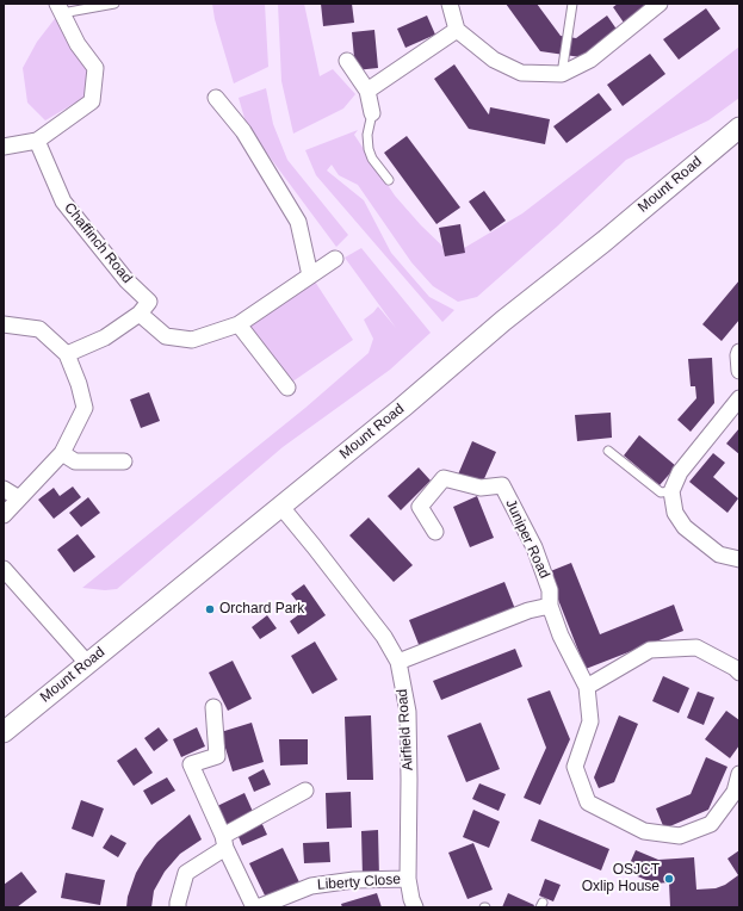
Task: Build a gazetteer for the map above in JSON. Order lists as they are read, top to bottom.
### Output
{
  "streets": {
    "street": [
      "Mount Road",
      "Chaffinch Road",
      "Juniper Road",
      "Airfield Road",
      "Liberty Close"
    ]
  },
  "crossings": [
    ["Mount Road", "Airfield Road"],
    ["Airfield Road", "Liberty Close"]
  ],
  "places": ["Orchard Park", "OSJCT Oxlip House"]
}
